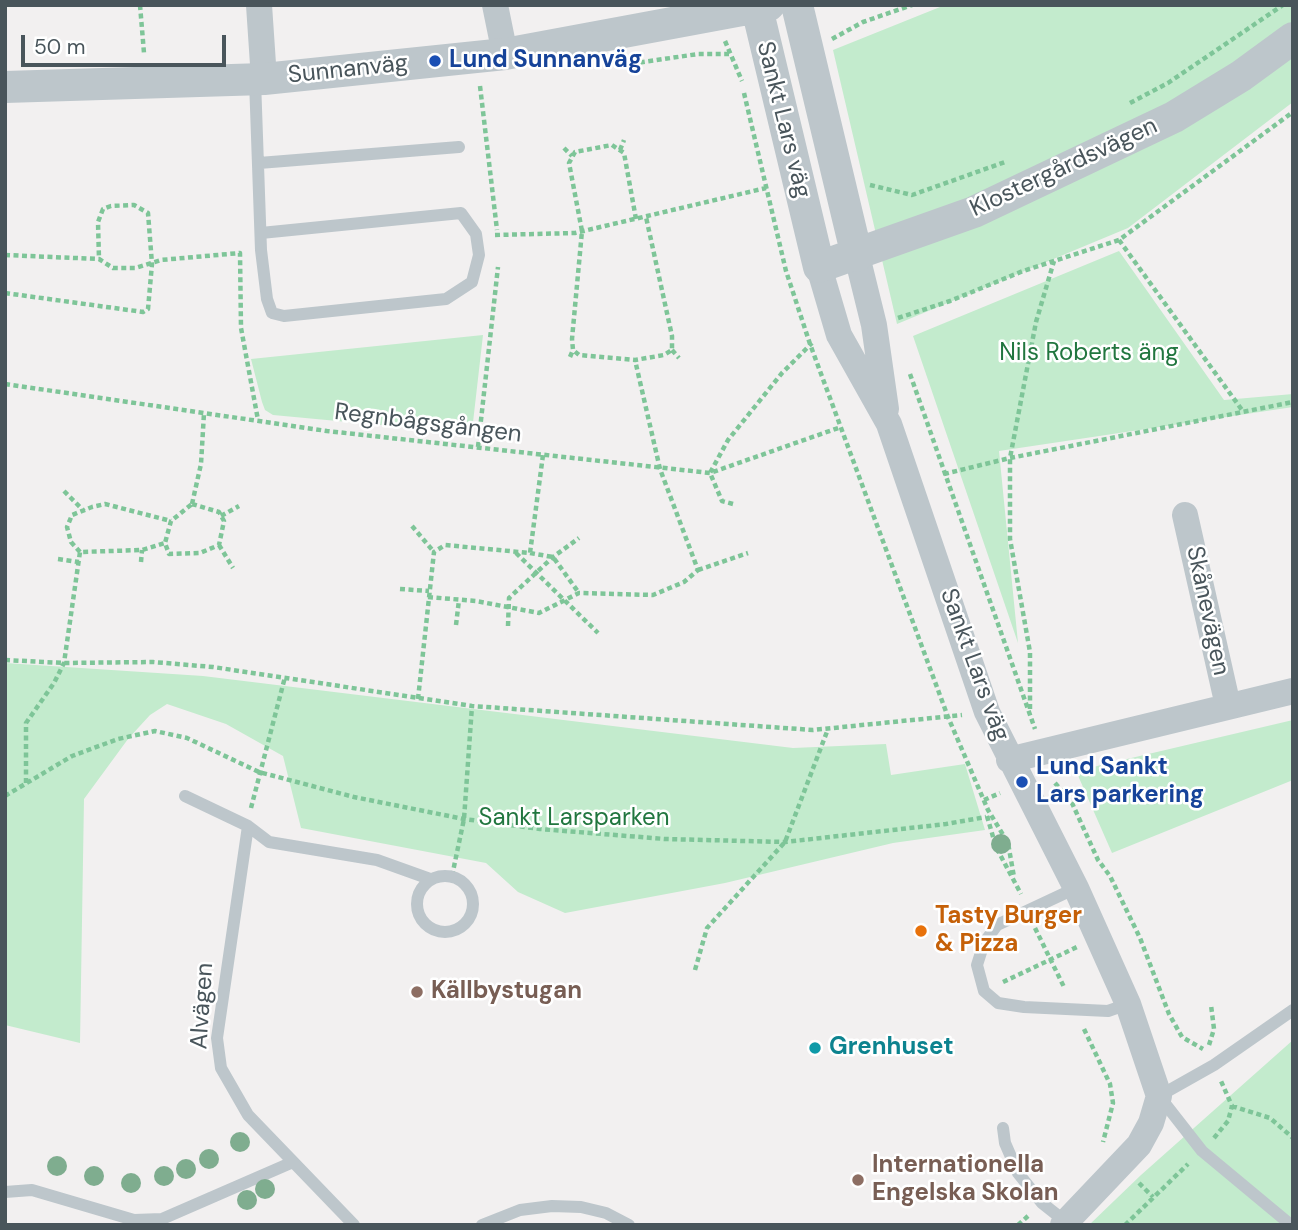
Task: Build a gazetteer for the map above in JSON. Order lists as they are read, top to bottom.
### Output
{
  "streets": {
    "street": [
      "Sunnanväg",
      "Sankt Lars väg",
      "Klostergårdsvägen",
      "Skånevägen"
    ],
    "lane": ["Alvägen"],
    "path": ["Regnbågsgången"]
  },
  "crossings": [
    ["Sunnanväg", "Sankt Lars väg"],
    ["Sankt Lars väg", "Klostergårdsvägen"],
    ["Sankt Lars väg", "Skånevägen"]
  ],
  "parks": ["Nils Roberts äng", "Sankt Larsparken"],
  "places": [
    "Lund Sunnanväg",
    "Lund Sankt Lars parkering",
    "Tasty Burger & Pizza",
    "Källbystugan",
    "Grenhuset",
    "Internationella Engelska Skolan"
  ],
  "scale_bar": "50 m"
}
